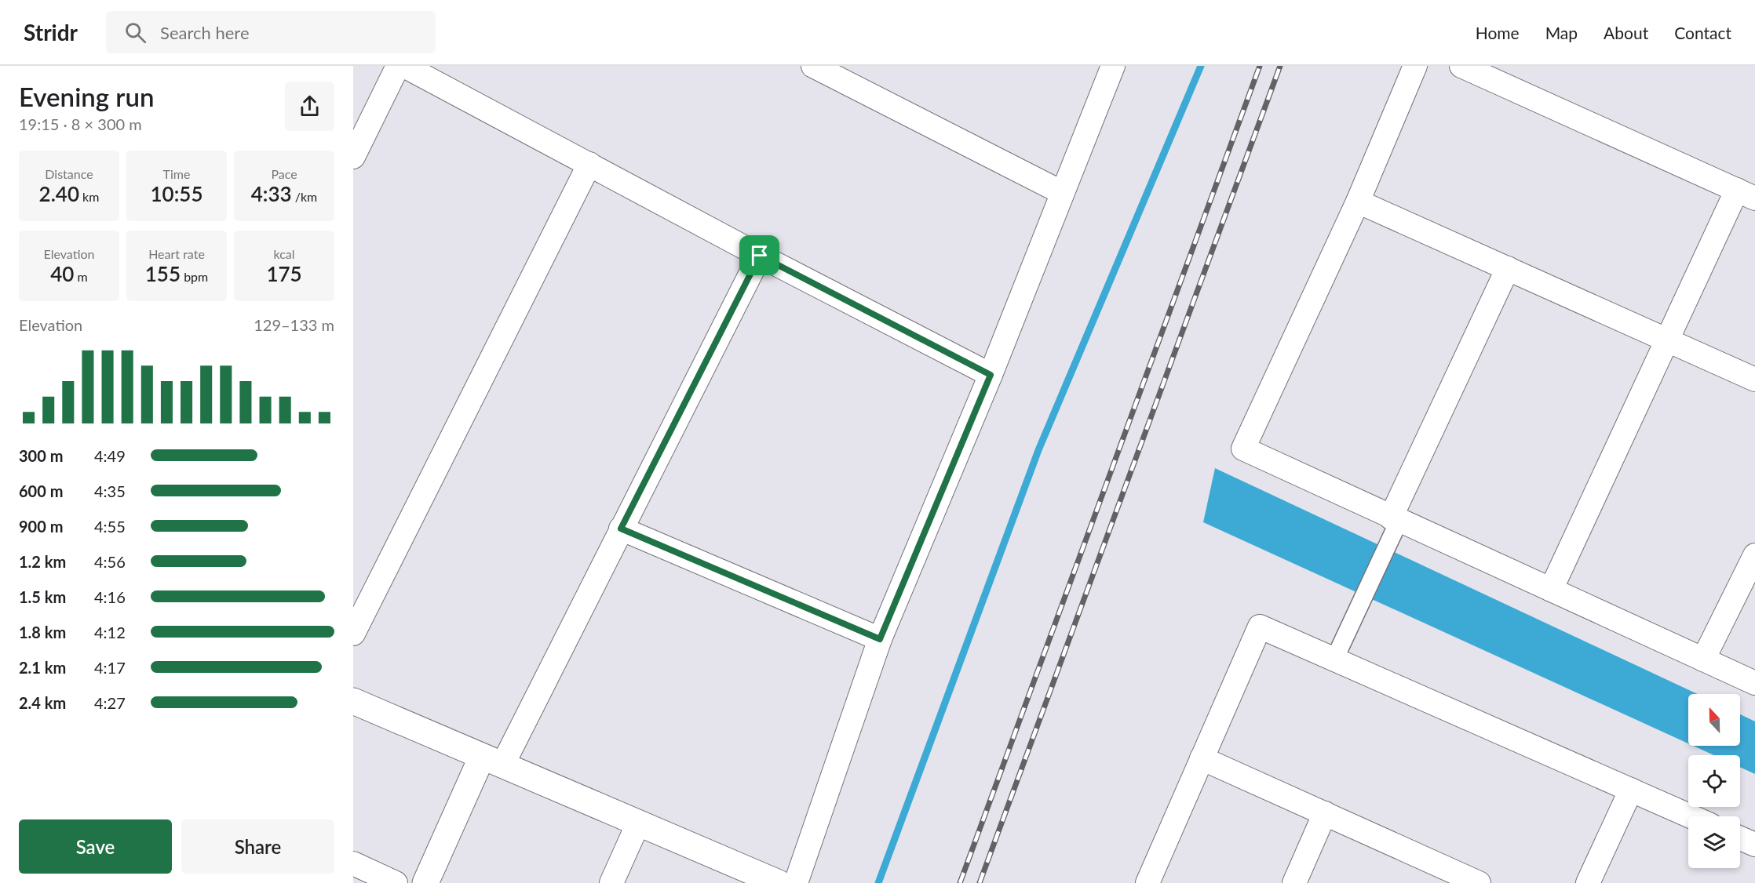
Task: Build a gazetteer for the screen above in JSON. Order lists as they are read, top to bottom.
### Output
{
  "north": "top",
  "page": {
    "header": "Stridr",
    "search": "Search here",
    "nav": [
      "Home",
      "Map",
      "About",
      "Contact"
    ],
    "heading": ["Evening run", "19:15 · 8 × 300 m"],
    "stats": [
      ["Distance", "2.40 km"],
      ["Time", "10:55"],
      ["Pace", "4:33 /km"],
      ["Elevation", "40 m"],
      ["Heart rate", "155 bpm"],
      ["kcal", "175"]
    ],
    "chart": ["Elevation", "129–133 m"],
    "list": [
      {
        "name": "300 m",
        "note": "4:49"
      },
      {
        "name": "600 m",
        "note": "4:35"
      },
      {
        "name": "900 m",
        "note": "4:55"
      },
      {
        "name": "1.2 km",
        "note": "4:56"
      },
      {
        "name": "1.5 km",
        "note": "4:16"
      },
      {
        "name": "1.8 km",
        "note": "4:12"
      },
      {
        "name": "2.1 km",
        "note": "4:17"
      },
      {
        "name": "2.4 km",
        "note": "4:27"
      }
    ],
    "buttons": ["Save", "Share"]
  }
}
